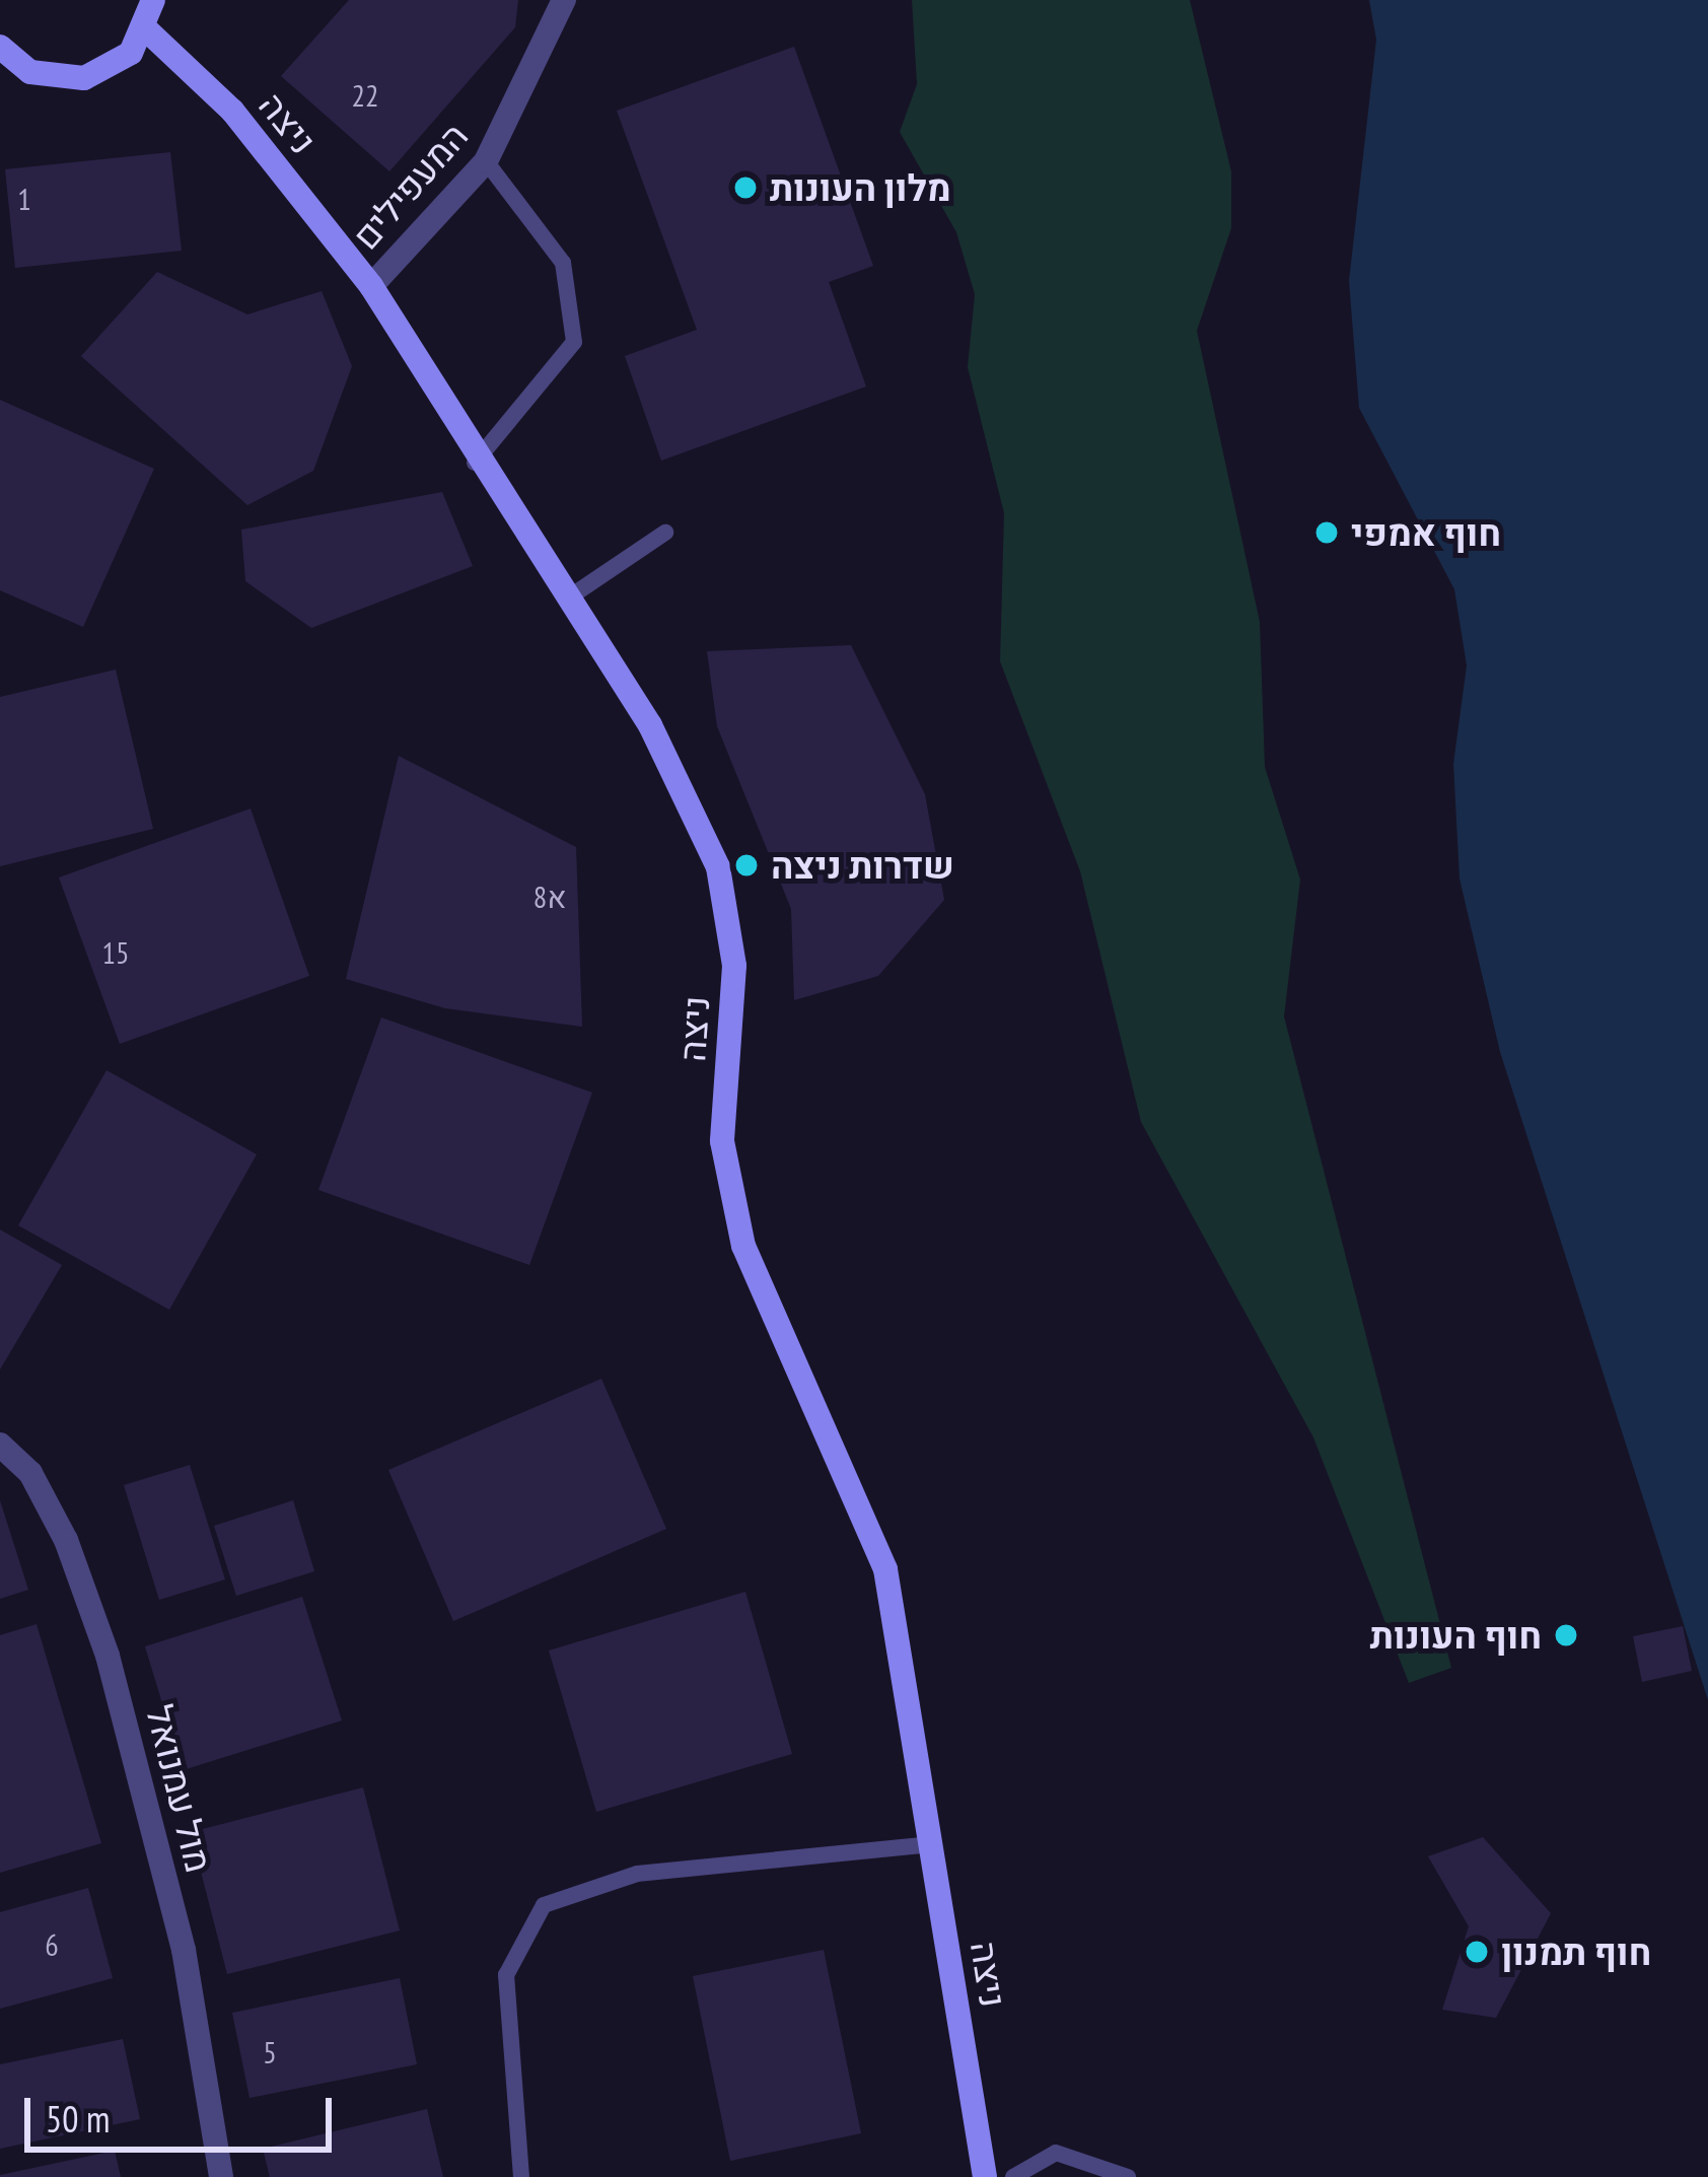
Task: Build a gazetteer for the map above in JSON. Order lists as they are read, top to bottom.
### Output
{
  "streets": {
    "street": ["ניצה", "המעפילים", "מול עמנואל"]
  },
  "crossings": [
    ["ניצה", "המעפילים"]
  ],
  "places": [
    "מלון העונות",
    "חוף אמפי",
    "שדרות ניצה",
    "חוף העונות",
    "חוף תמנון"
  ],
  "house_numbers": [
    "22",
    "1",
    "8א",
    "15",
    "6",
    "5"
  ],
  "scale_bar": "50 m"
}
